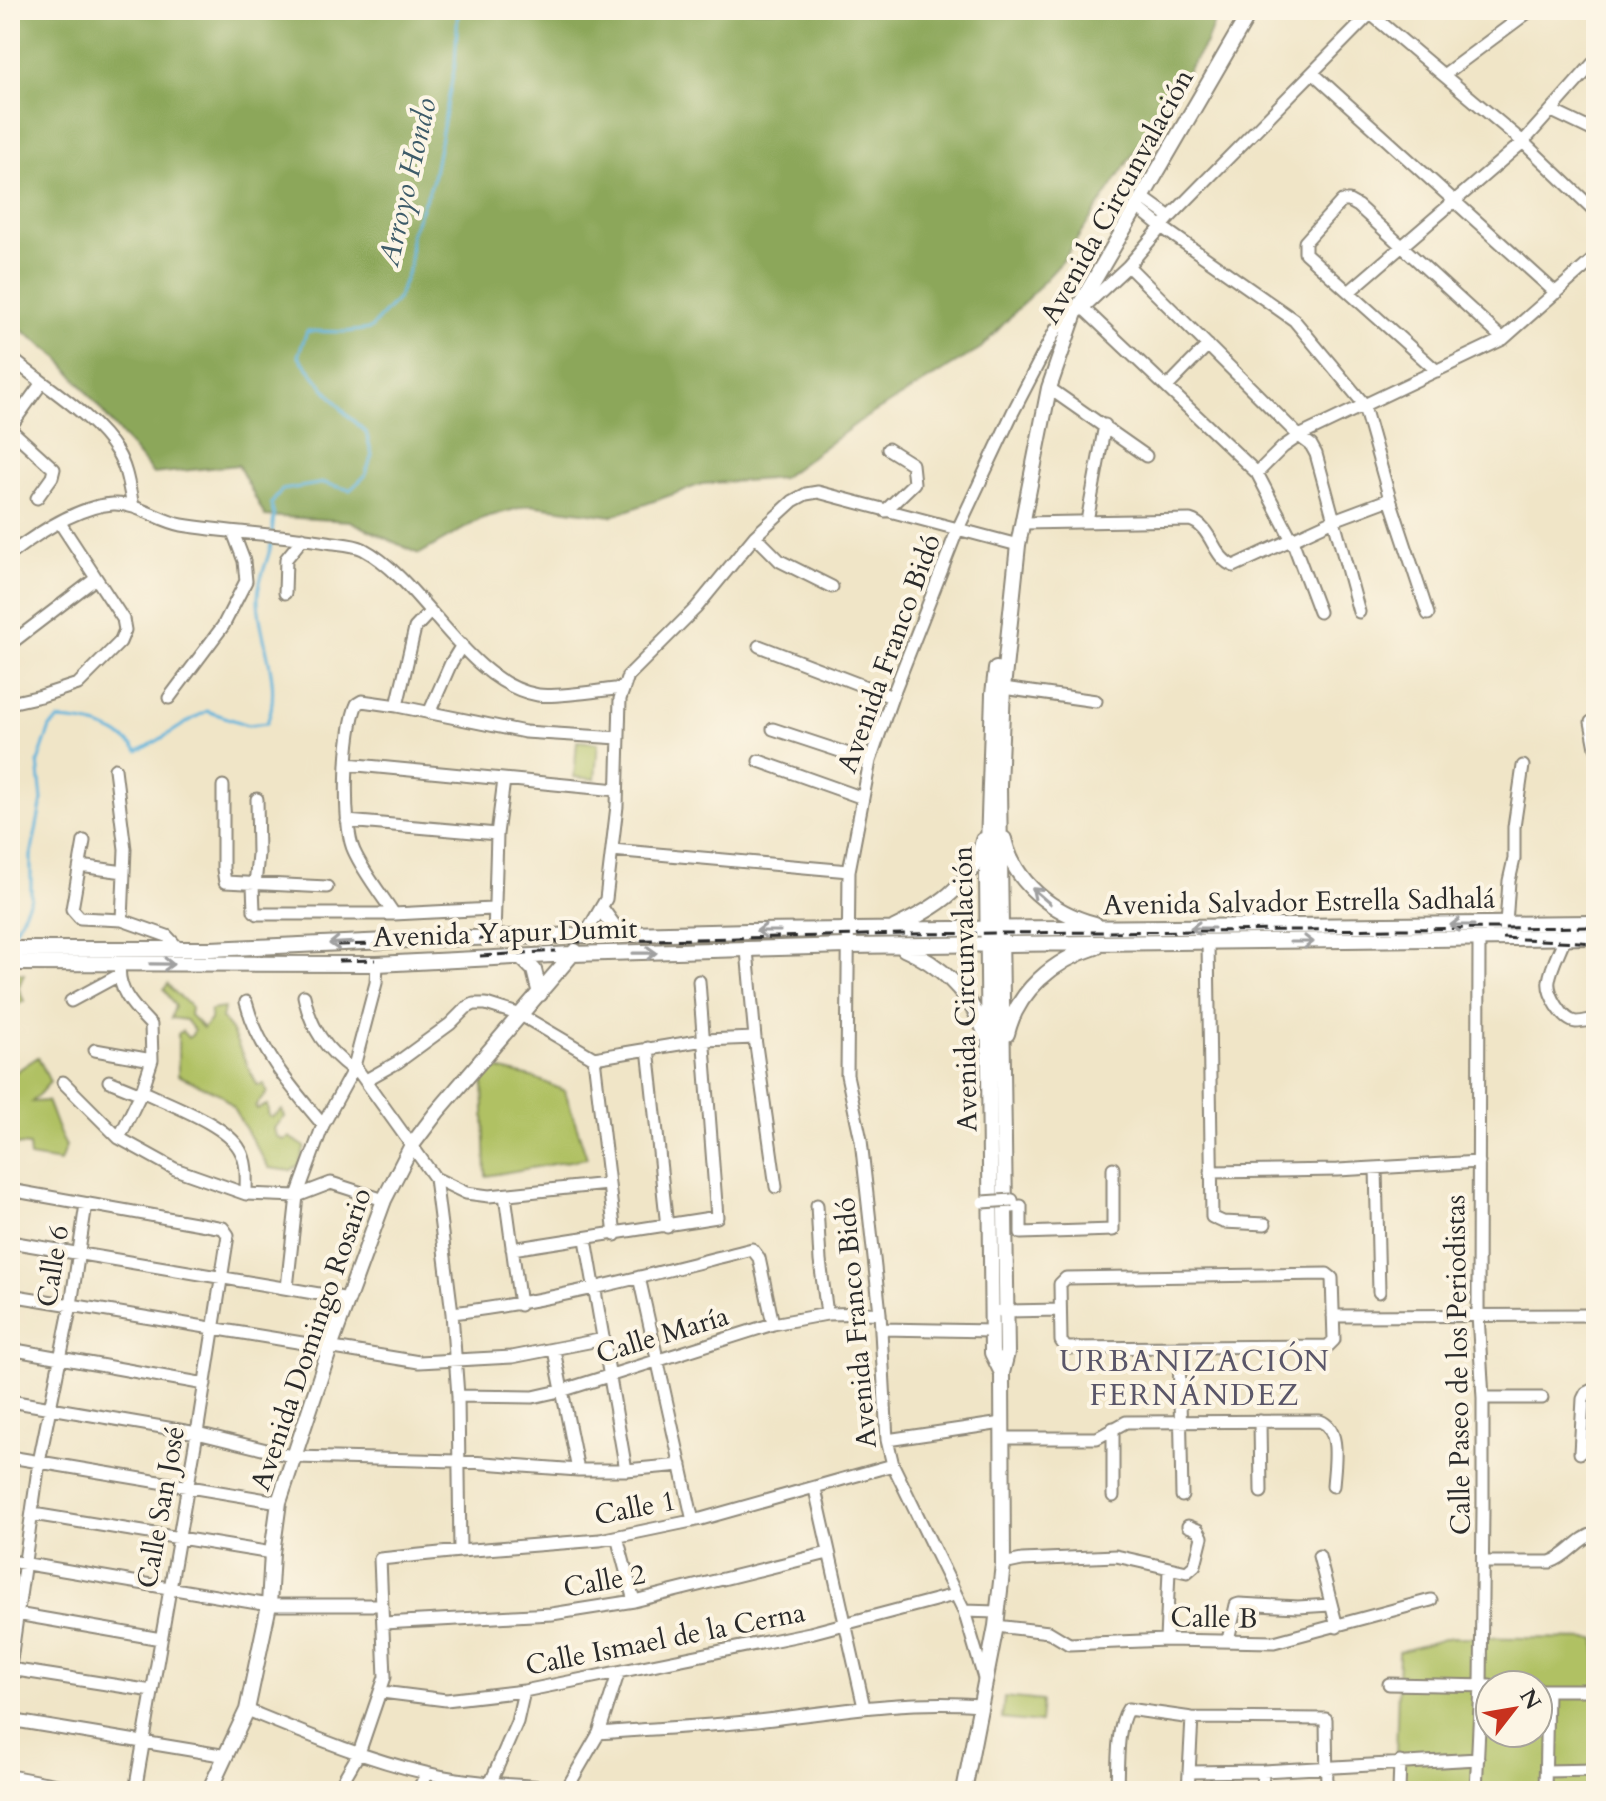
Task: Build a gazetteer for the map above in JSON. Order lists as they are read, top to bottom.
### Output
{
  "streets": {
    "main road": [
      "Avenida Circunvalación",
      "Avenida Salvador Estrella Sadhalá",
      "Avenida Yapur Dumit",
      "Avenida Domingo Rosario"
    ],
    "street": [
      "Avenida Franco Bidó",
      "Calle 6",
      "Calle María",
      "Calle Paseo de los Periodistas",
      "Calle San José",
      "Calle 1",
      "Calle 2",
      "Calle B",
      "Calle Ismael de la Cerna"
    ]
  },
  "crossings": [
    ["Avenida Circunvalación", "Avenida Franco Bidó"],
    ["Avenida Circunvalación", "Avenida Salvador Estrella Sadhalá"],
    ["Avenida Circunvalación", "Avenida Yapur Dumit"],
    ["Avenida Circunvalación", "Calle B"],
    ["Avenida Franco Bidó", "Avenida Yapur Dumit"],
    ["Avenida Franco Bidó", "Calle María"],
    ["Avenida Franco Bidó", "Calle 1"],
    ["Avenida Franco Bidó", "Calle B"],
    ["Avenida Franco Bidó", "Calle Ismael de la Cerna"],
    ["Avenida Salvador Estrella Sadhalá", "Avenida Yapur Dumit"],
    ["Avenida Salvador Estrella Sadhalá", "Calle Paseo de los Periodistas"],
    ["Avenida Yapur Dumit", "Avenida Domingo Rosario"],
    ["Calle 6", "Calle San José"]
  ],
  "districts": ["URBANIZACIÓN FERNÁNDEZ"],
  "water": ["Arroyo Hondo"],
  "north": "top right"
}
